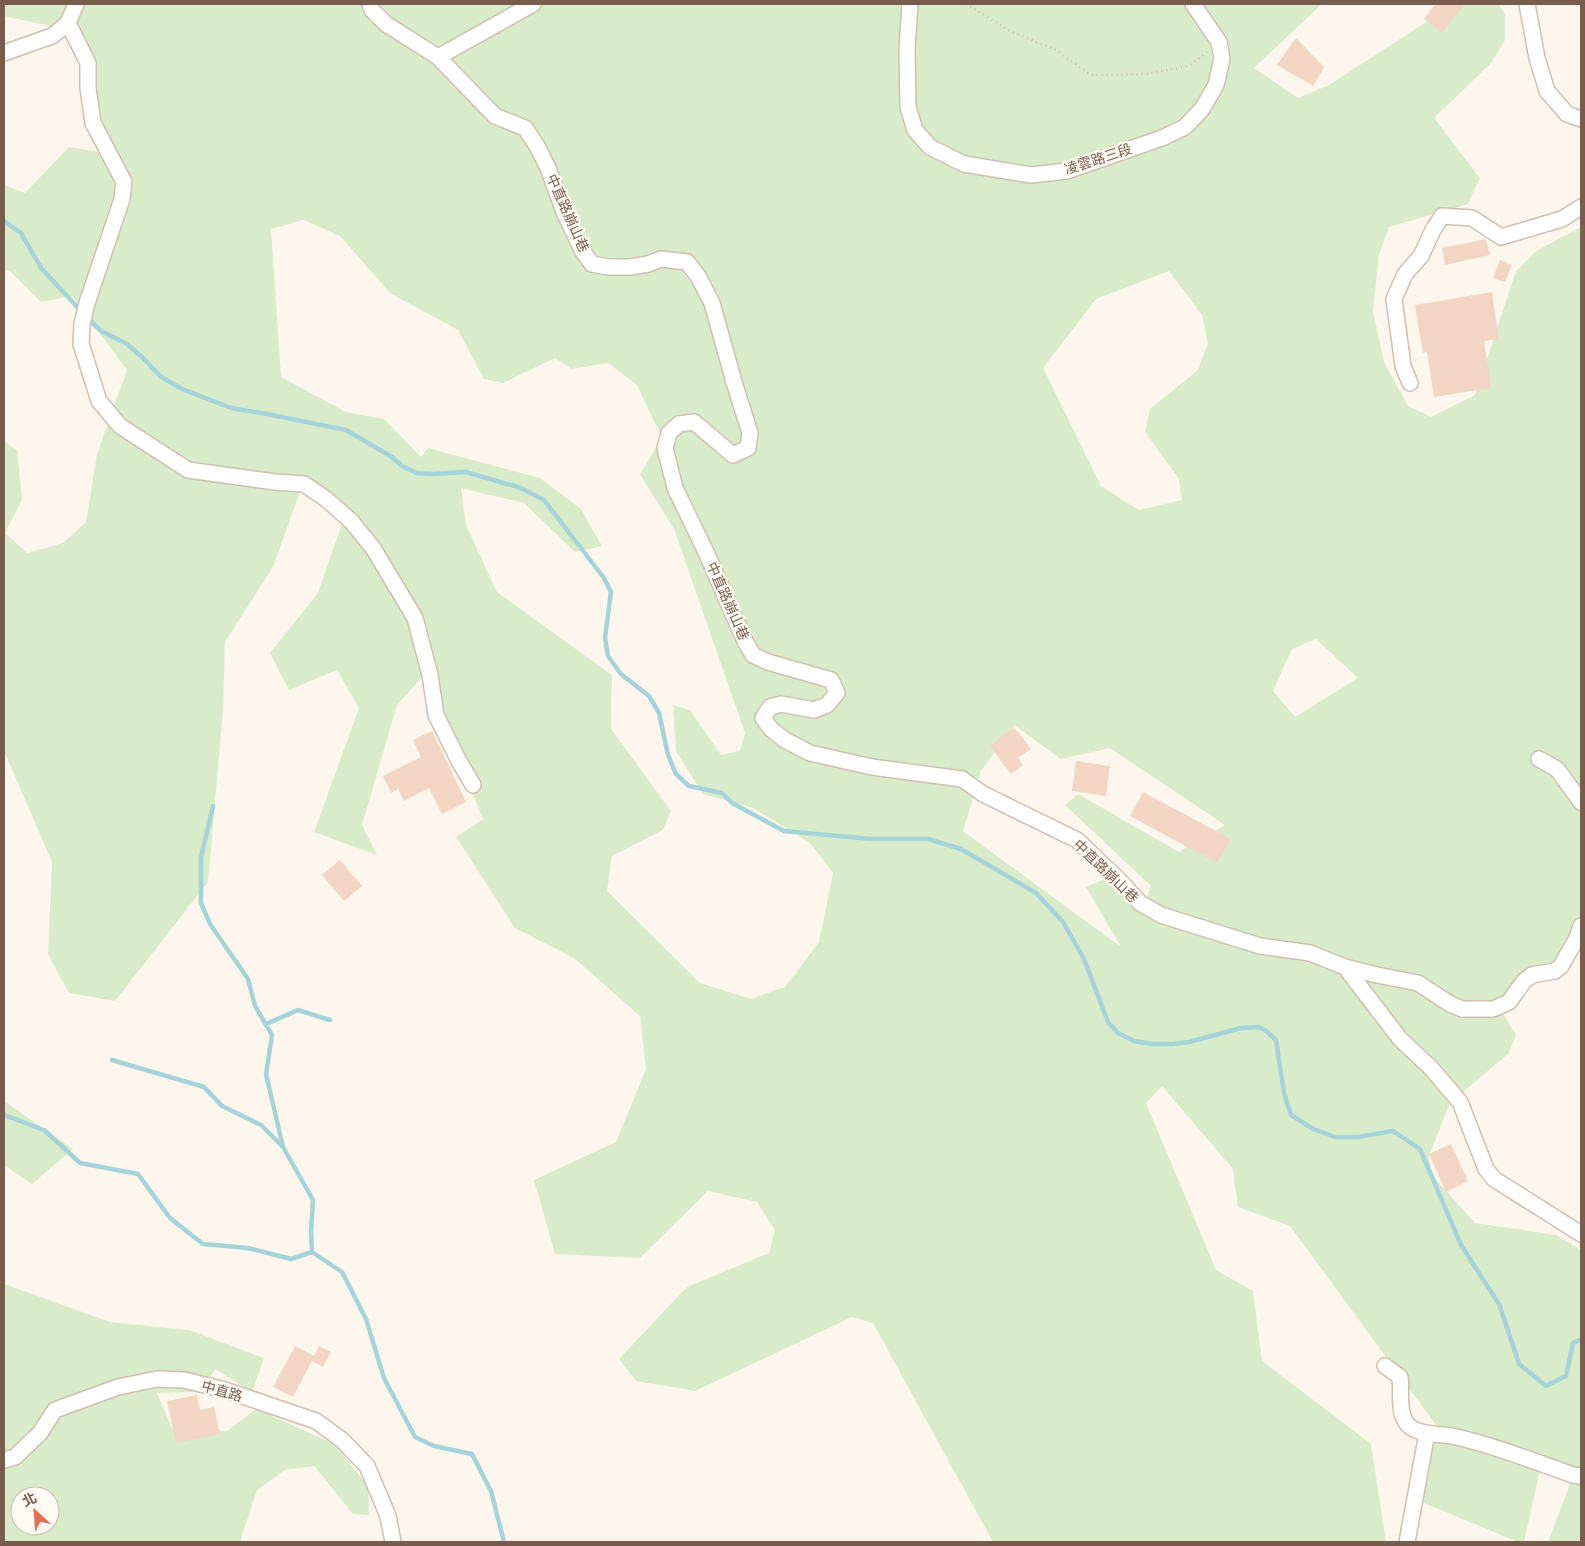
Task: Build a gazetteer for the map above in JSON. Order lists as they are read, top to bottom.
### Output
{
  "streets": {
    "street": ["凌雲路三段", "中直路崩山巷", "中直路"]
  },
  "north": "top left"
}
